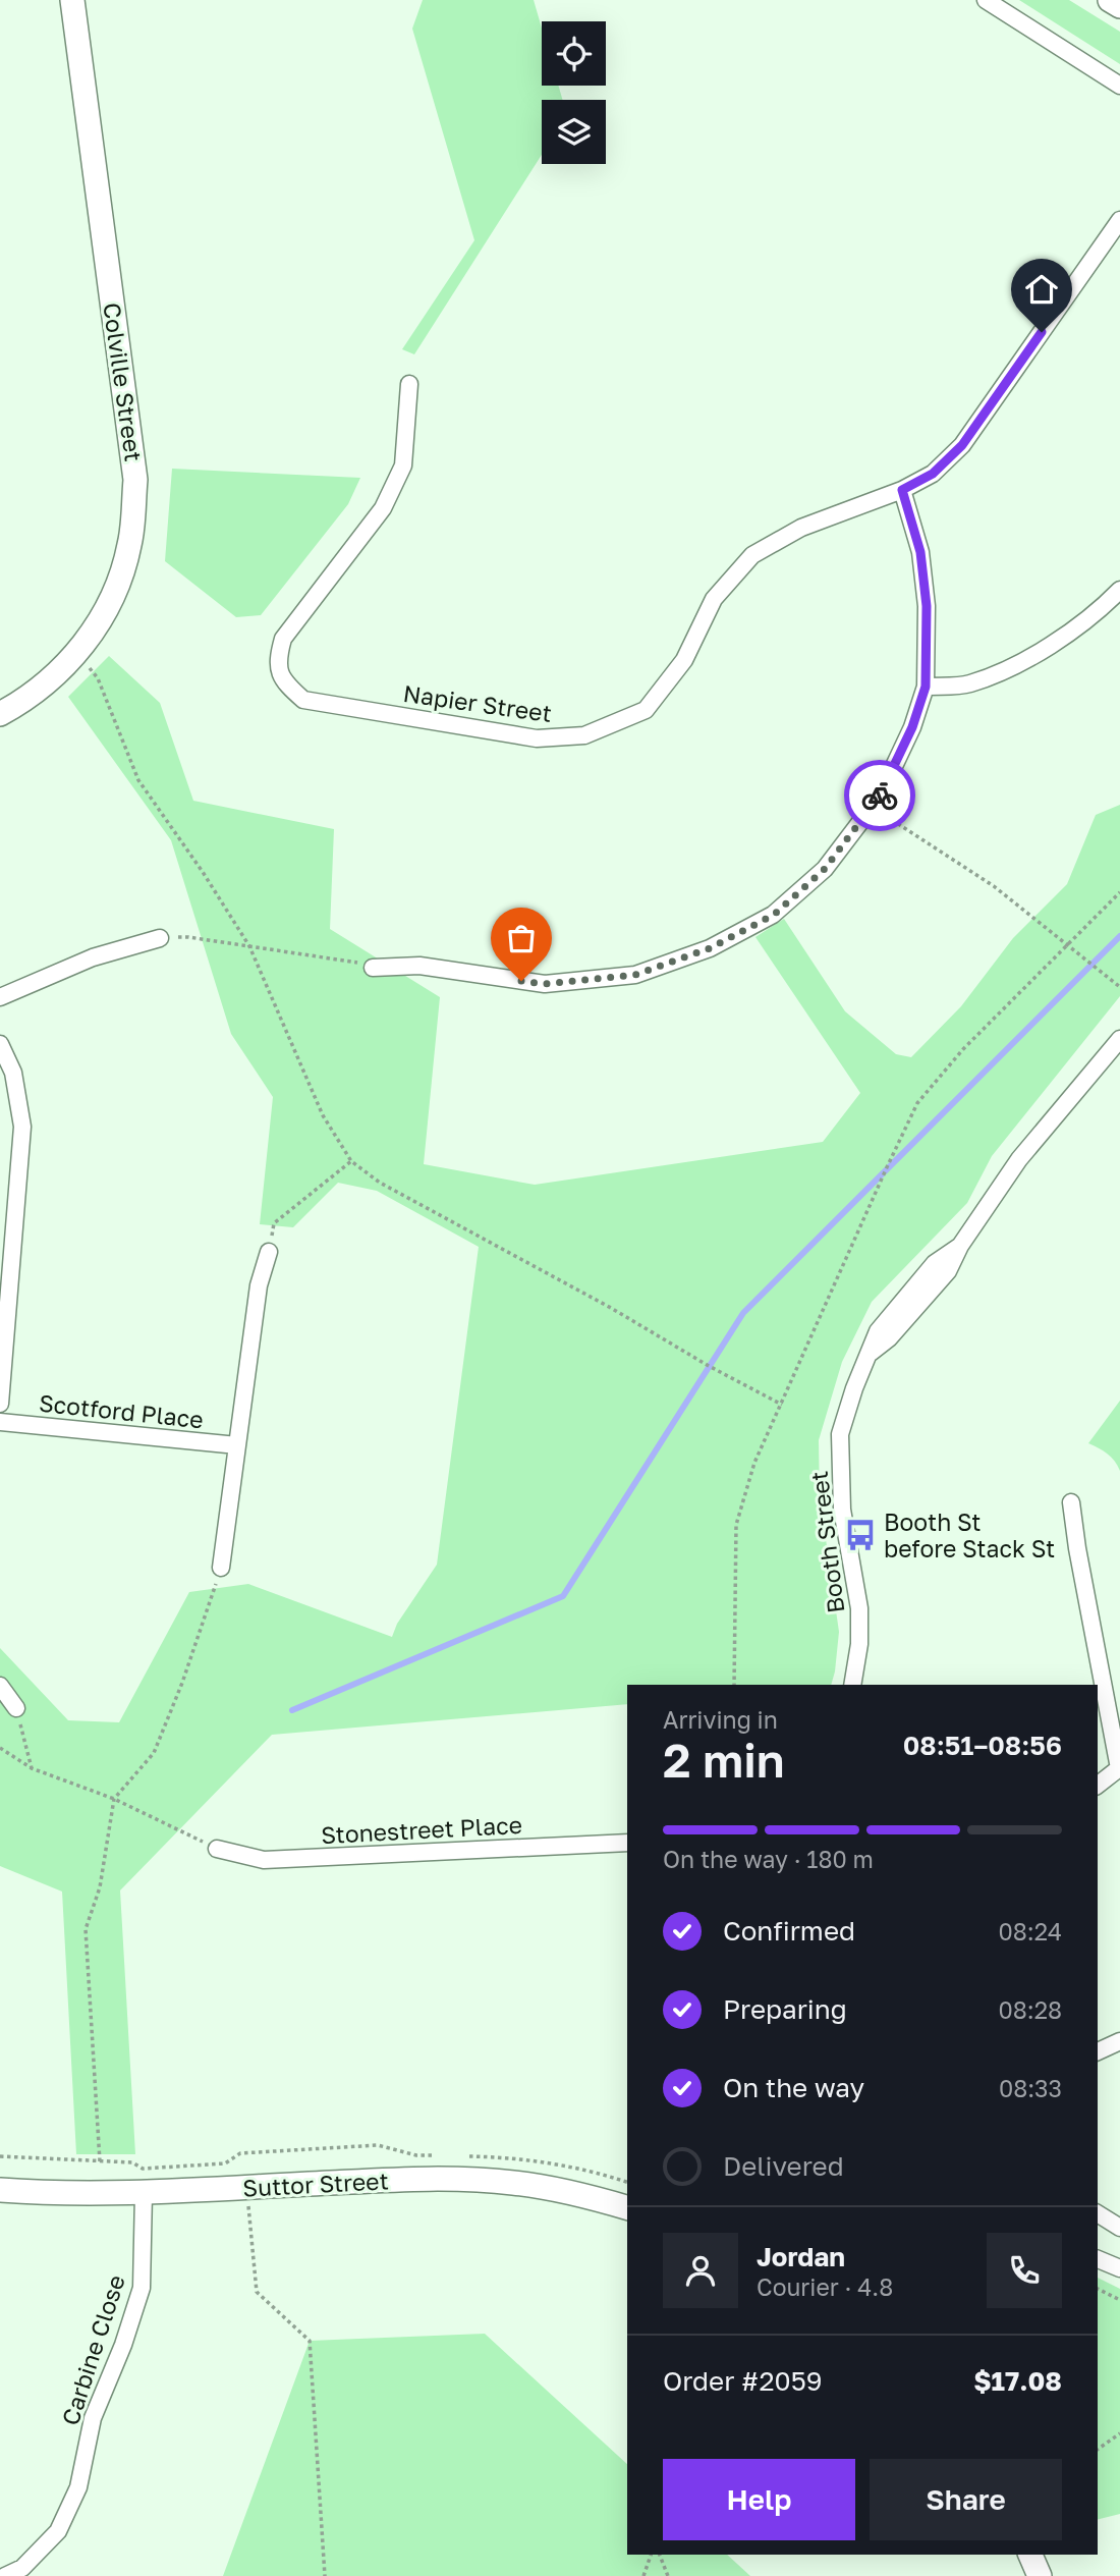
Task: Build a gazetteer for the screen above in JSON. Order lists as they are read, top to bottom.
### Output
{
  "streets": {
    "street": [
      "Colville Street",
      "Napier Street",
      "Scotford Place",
      "Booth Street",
      "Stonestreet Place",
      "Suttor Street",
      "Carbine Close"
    ]
  },
  "crossings": [
    ["Suttor Street", "Carbine Close"]
  ],
  "places": {
    "bus stop": ["Booth St before Stack St"]
  },
  "page": {
    "heading": ["2 min", "Arriving in", "08:51–08:56"],
    "panel": [
      "Jordan",
      "Courier · 4.8",
      "Order #2059",
      "$17.08"
    ],
    "bar": "On the way · 180 m",
    "list": [
      ["Confirmed", "08:24"],
      ["Preparing", "08:28"],
      ["On the way", "08:33"],
      "Delivered"
    ],
    "buttons": ["Help", "Share"]
  }
}
